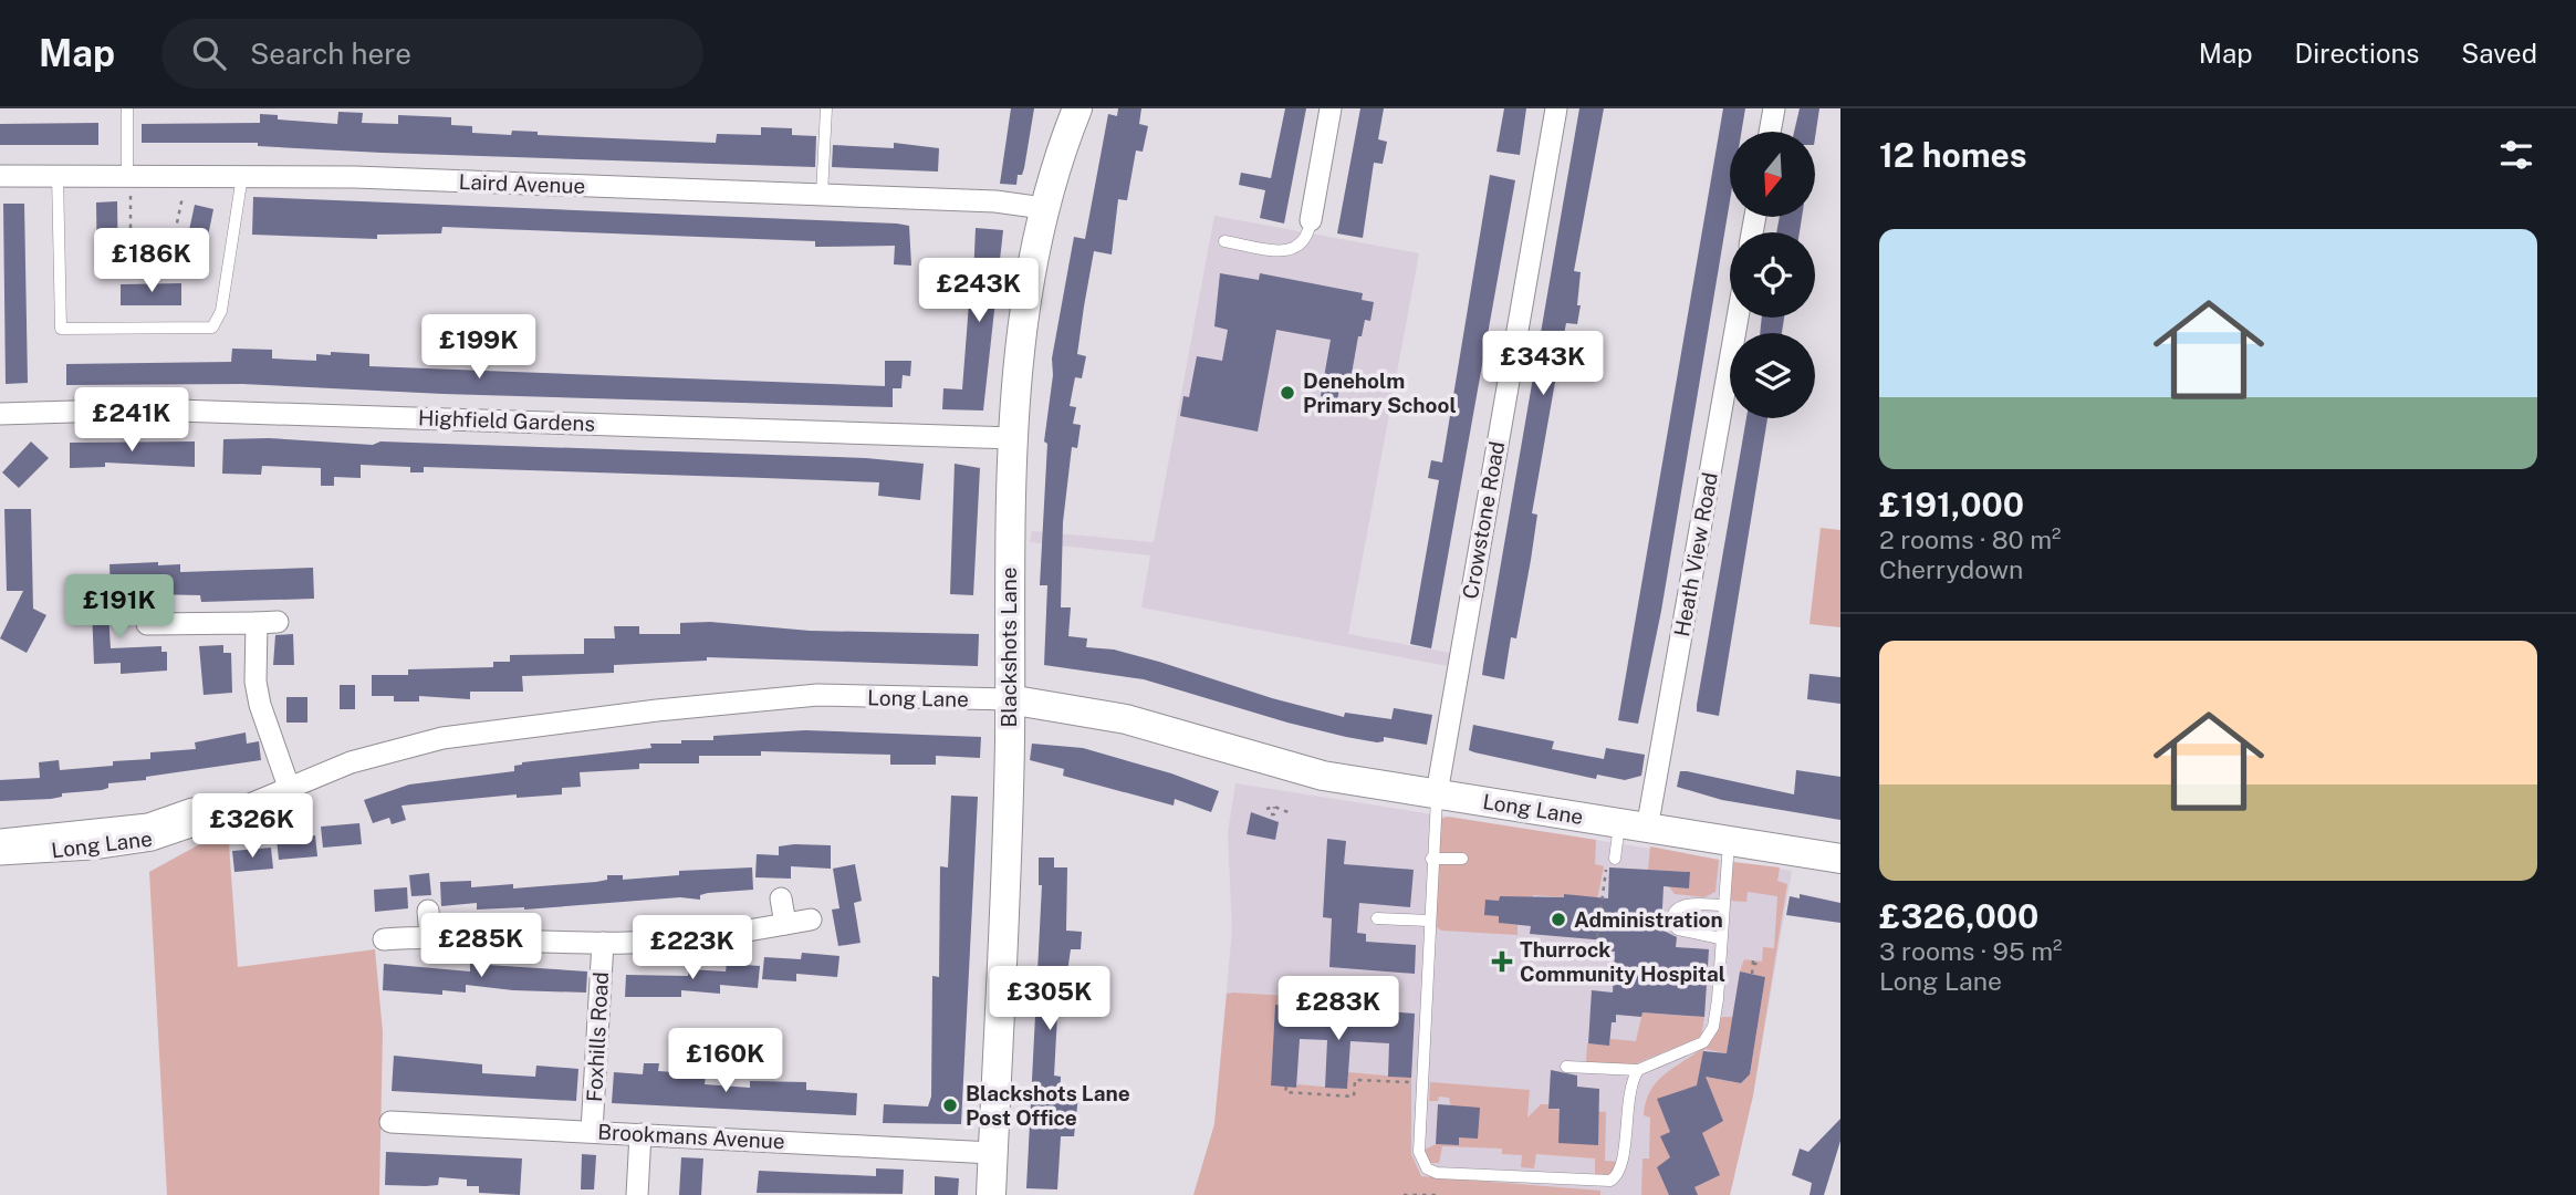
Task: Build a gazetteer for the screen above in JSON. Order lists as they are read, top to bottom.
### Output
{
  "streets": {
    "street": [
      "Laird Avenue",
      "Highfield Gardens",
      "Crowstone Road",
      "Heath View Road",
      "Blackshots Lane",
      "Long Lane",
      "Foxhills Road",
      "Brookmans Avenue"
    ]
  },
  "crossings": [
    ["Laird Avenue", "Blackshots Lane"],
    ["Highfield Gardens", "Blackshots Lane"],
    ["Crowstone Road", "Long Lane"],
    ["Heath View Road", "Long Lane"],
    ["Blackshots Lane", "Long Lane"],
    ["Blackshots Lane", "Brookmans Avenue"],
    ["Foxhills Road", "Brookmans Avenue"]
  ],
  "places": {
    "other": ["Deneholm Primary School", "Administration", "Blackshots Lane Post Office"],
    "health": ["Thurrock Community Hospital"]
  },
  "north": "bottom",
  "page": {
    "header": "Map",
    "search": "Search here",
    "nav": ["Map", "Directions", "Saved"],
    "heading": "12 homes",
    "list": [
      {
        "name": "£191,000",
        "note": "2 rooms · 80 m² · Cherrydown"
      },
      {
        "name": "£326,000",
        "note": "3 rooms · 95 m² · Long Lane"
      }
    ],
    "price": [
      "£186K",
      "£243K",
      "£199K",
      "£343K",
      "£241K",
      "£191K",
      "£326K",
      "£285K",
      "£223K",
      "£305K",
      "£283K",
      "£160K"
    ]
  }
}
